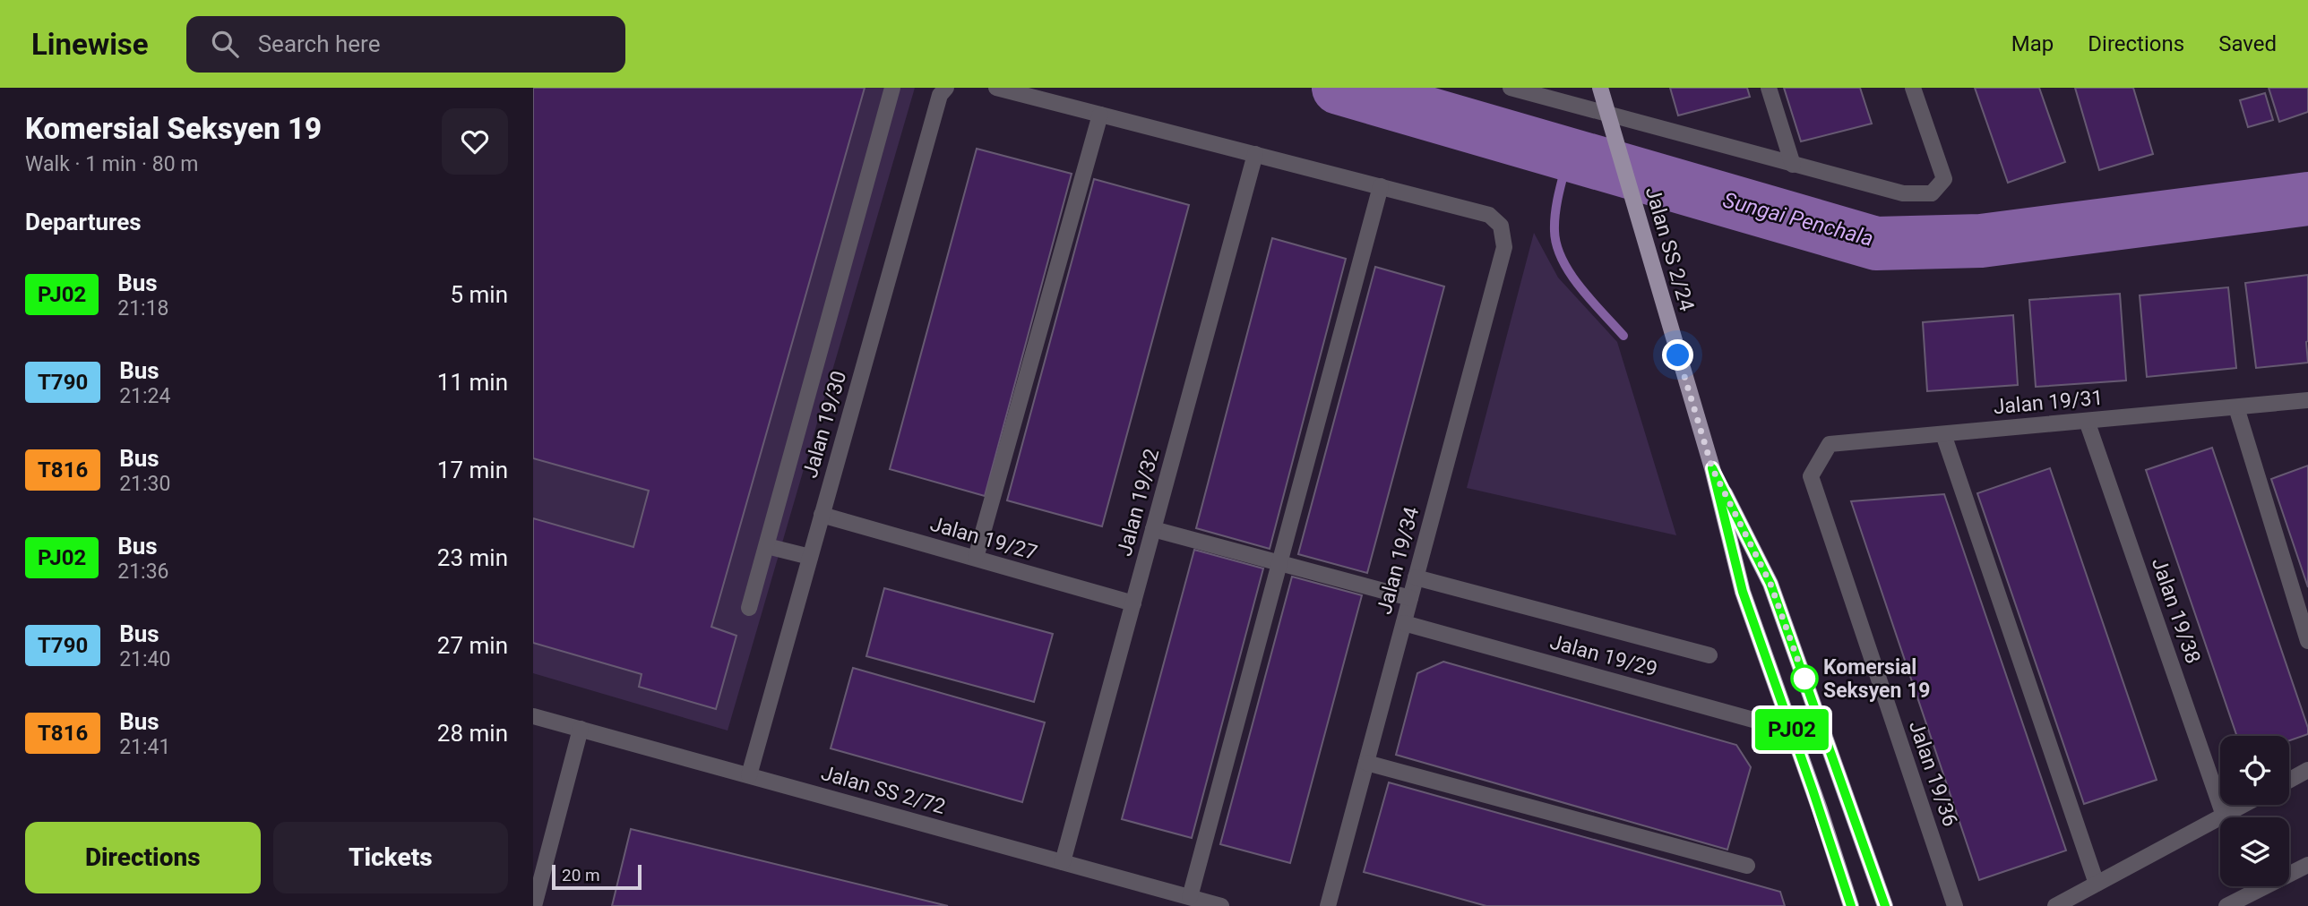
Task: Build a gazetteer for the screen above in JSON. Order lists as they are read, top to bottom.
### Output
{
  "streets": {
    "main road": ["Jalan SS 2/24"],
    "street": [
      "Jalan 19/31",
      "Jalan 19/30",
      "Jalan 19/32",
      "Jalan 19/27",
      "Jalan 19/34",
      "Jalan 19/38",
      "Jalan 19/29",
      "Jalan 19/36",
      "Jalan SS 2/72"
    ]
  },
  "crossings": [
    ["Jalan SS 2/24", "Jalan 19/29"],
    ["Jalan 19/31", "Jalan 19/38"],
    ["Jalan 19/31", "Jalan 19/36"],
    ["Jalan 19/30", "Jalan 19/27"],
    ["Jalan 19/30", "Jalan SS 2/72"],
    ["Jalan 19/32", "Jalan 19/27"],
    ["Jalan 19/32", "Jalan SS 2/72"],
    ["Jalan 19/34", "Jalan 19/29"]
  ],
  "water": ["Sungai Penchala"],
  "places": ["Komersial Seksyen 19"],
  "lines": ["bus line PJ02"],
  "scale_bar": "20 m",
  "page": {
    "header": "Linewise",
    "search": "Search here",
    "nav": ["Map", "Directions", "Saved"],
    "heading": [
      ["Komersial Seksyen 19", "Walk · 1 min · 80 m"],
      "Departures"
    ],
    "on_map": "PJ02",
    "list": [
      {
        "mark": "PJ02",
        "name": "Bus",
        "note": "21:18",
        "value": "5 min"
      },
      {
        "mark": "T790",
        "name": "Bus",
        "note": "21:24",
        "value": "11 min"
      },
      {
        "mark": "T816",
        "name": "Bus",
        "note": "21:30",
        "value": "17 min"
      },
      {
        "mark": "PJ02",
        "name": "Bus",
        "note": "21:36",
        "value": "23 min"
      },
      {
        "mark": "T790",
        "name": "Bus",
        "note": "21:40",
        "value": "27 min"
      },
      {
        "mark": "T816",
        "name": "Bus",
        "note": "21:41",
        "value": "28 min"
      }
    ],
    "buttons": ["Directions", "Tickets"],
    "scale": "20 m"
  }
}
